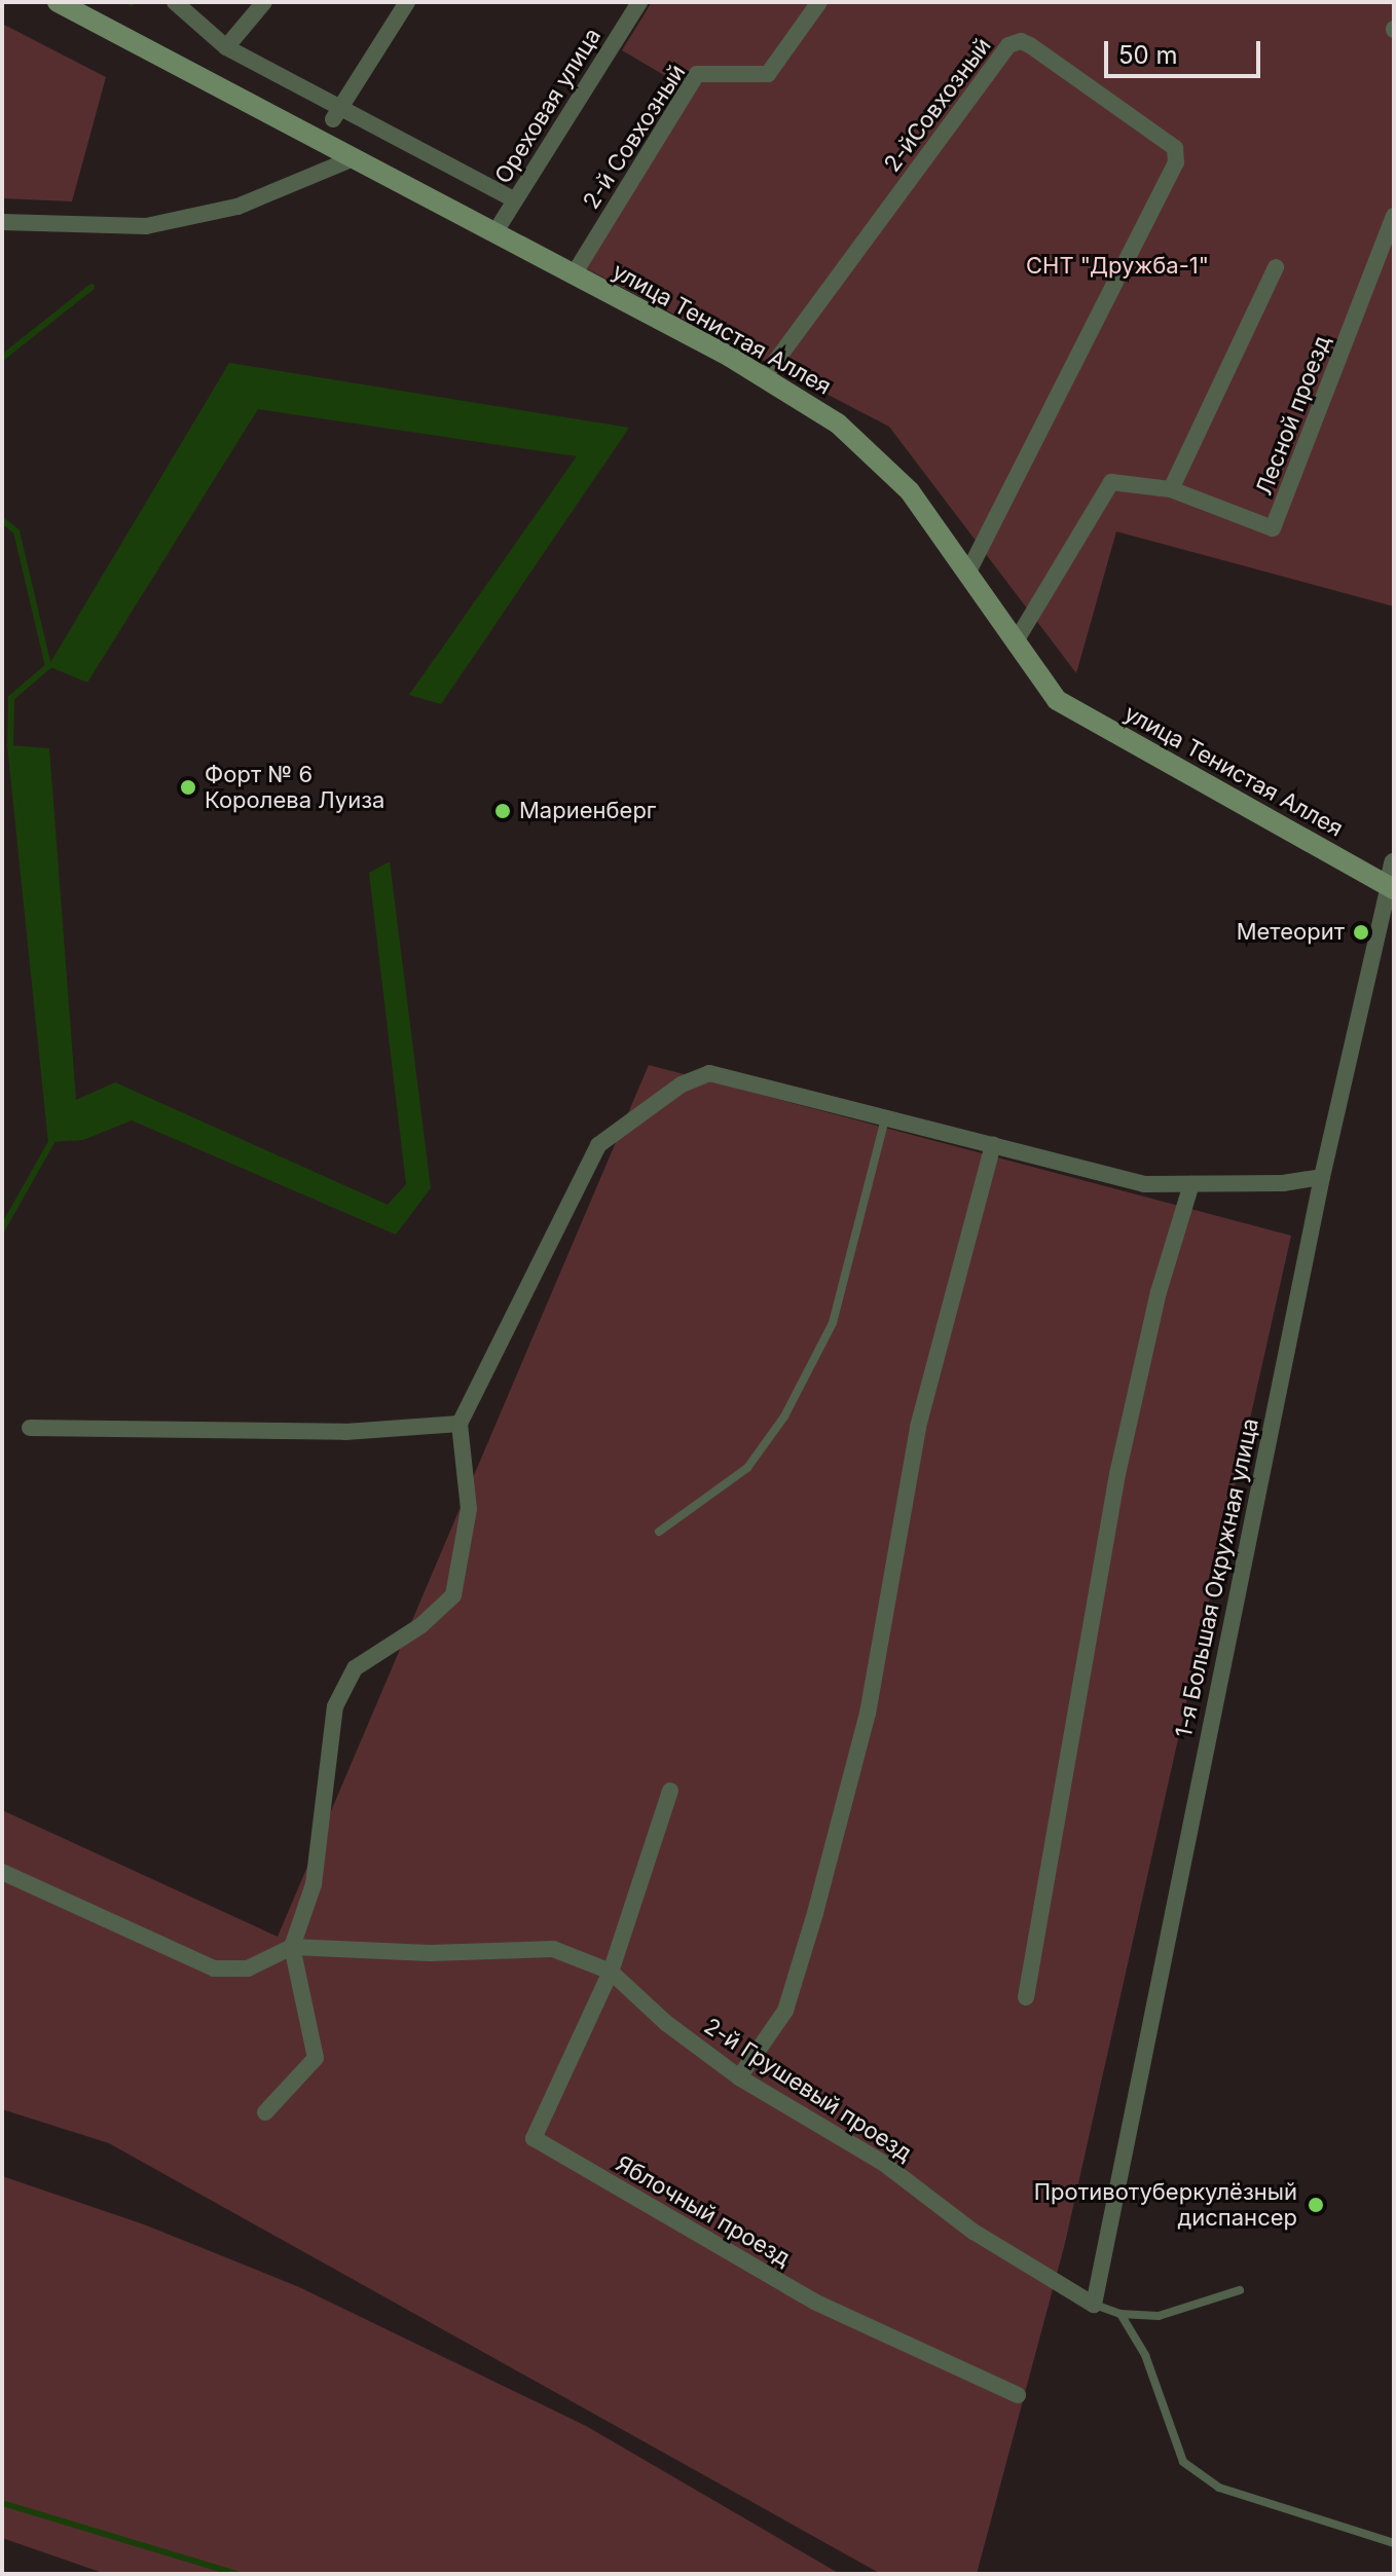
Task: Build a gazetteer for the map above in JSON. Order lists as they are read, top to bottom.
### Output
{
  "streets": {
    "main road": ["улица Тенистая Аллея"],
    "street": [
      "2-йСовхозный",
      "Ореховая улица",
      "2-й Совхозный",
      "Лесной проезд",
      "1-я Большая Окружная улица",
      "2-й Грушевый проезд",
      "Яблочный проезд"
    ]
  },
  "crossings": [
    ["2-йСовхозный", "улица Тенистая Аллея"],
    ["Ореховая улица", "улица Тенистая Аллея"],
    ["2-й Совхозный", "улица Тенистая Аллея"],
    ["улица Тенистая Аллея", "Лесной проезд"],
    ["улица Тенистая Аллея", "1-я Большая Окружная улица"],
    ["1-я Большая Окружная улица", "2-й Грушевый проезд"],
    ["2-й Грушевый проезд", "Яблочный проезд"]
  ],
  "parks": ["СНТ \"Дружба-1\""],
  "places": [
    "Форт № 6 Королева Луиза",
    "Мариенберг",
    "Метеорит",
    "Противотуберкулёзный диспансер"
  ],
  "scale_bar": "50 m"
}
